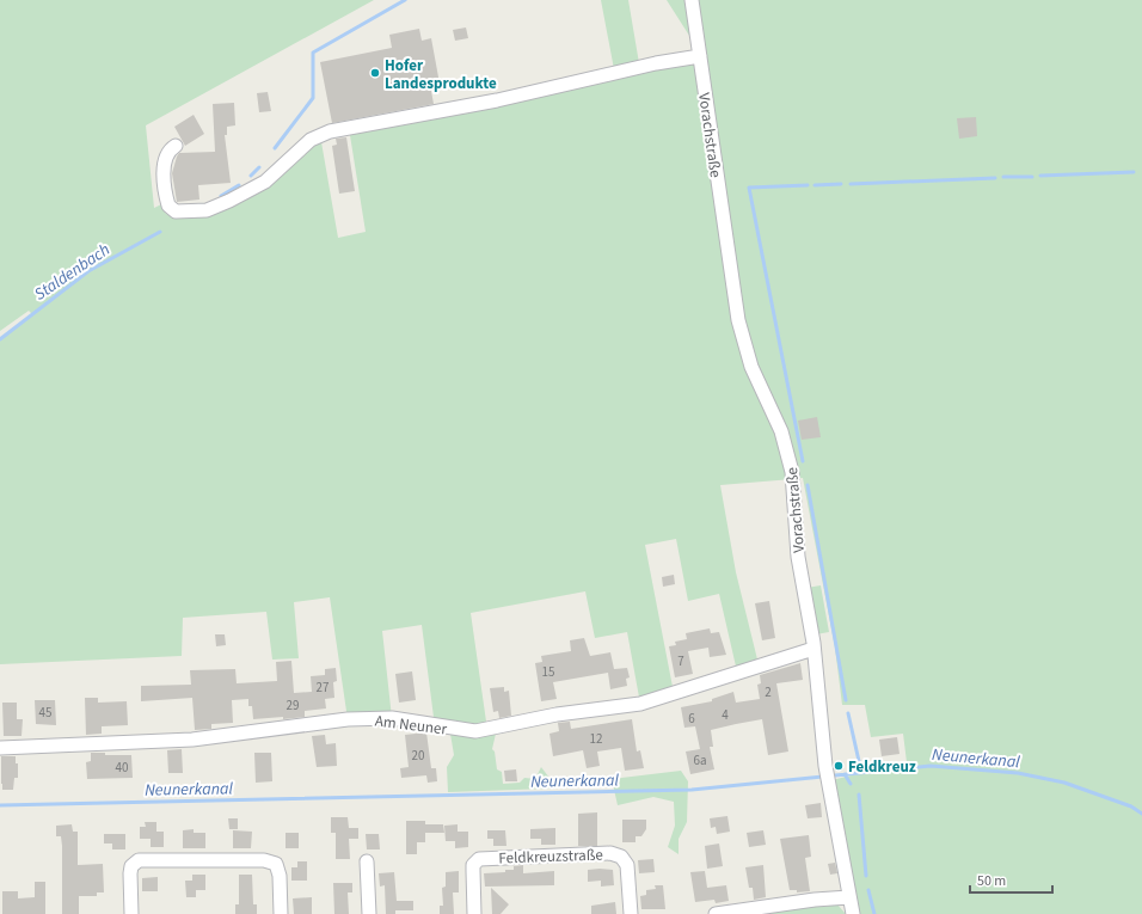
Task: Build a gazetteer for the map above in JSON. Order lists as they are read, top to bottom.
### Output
{
  "streets": {
    "street": ["Vorachstraße", "Am Neuner", "Feldkreuzstraße"]
  },
  "crossings": [
    ["Vorachstraße", "Am Neuner"]
  ],
  "water": ["Staldenbach", "Neunerkanal"],
  "places": ["Hofer Landesprodukte", "Feldkreuz"],
  "house_numbers": [
    "7",
    "15",
    "27",
    "2",
    "29",
    "45",
    "4",
    "6",
    "12",
    "20",
    "6a",
    "40"
  ],
  "scale_bar": "50 m"
}
